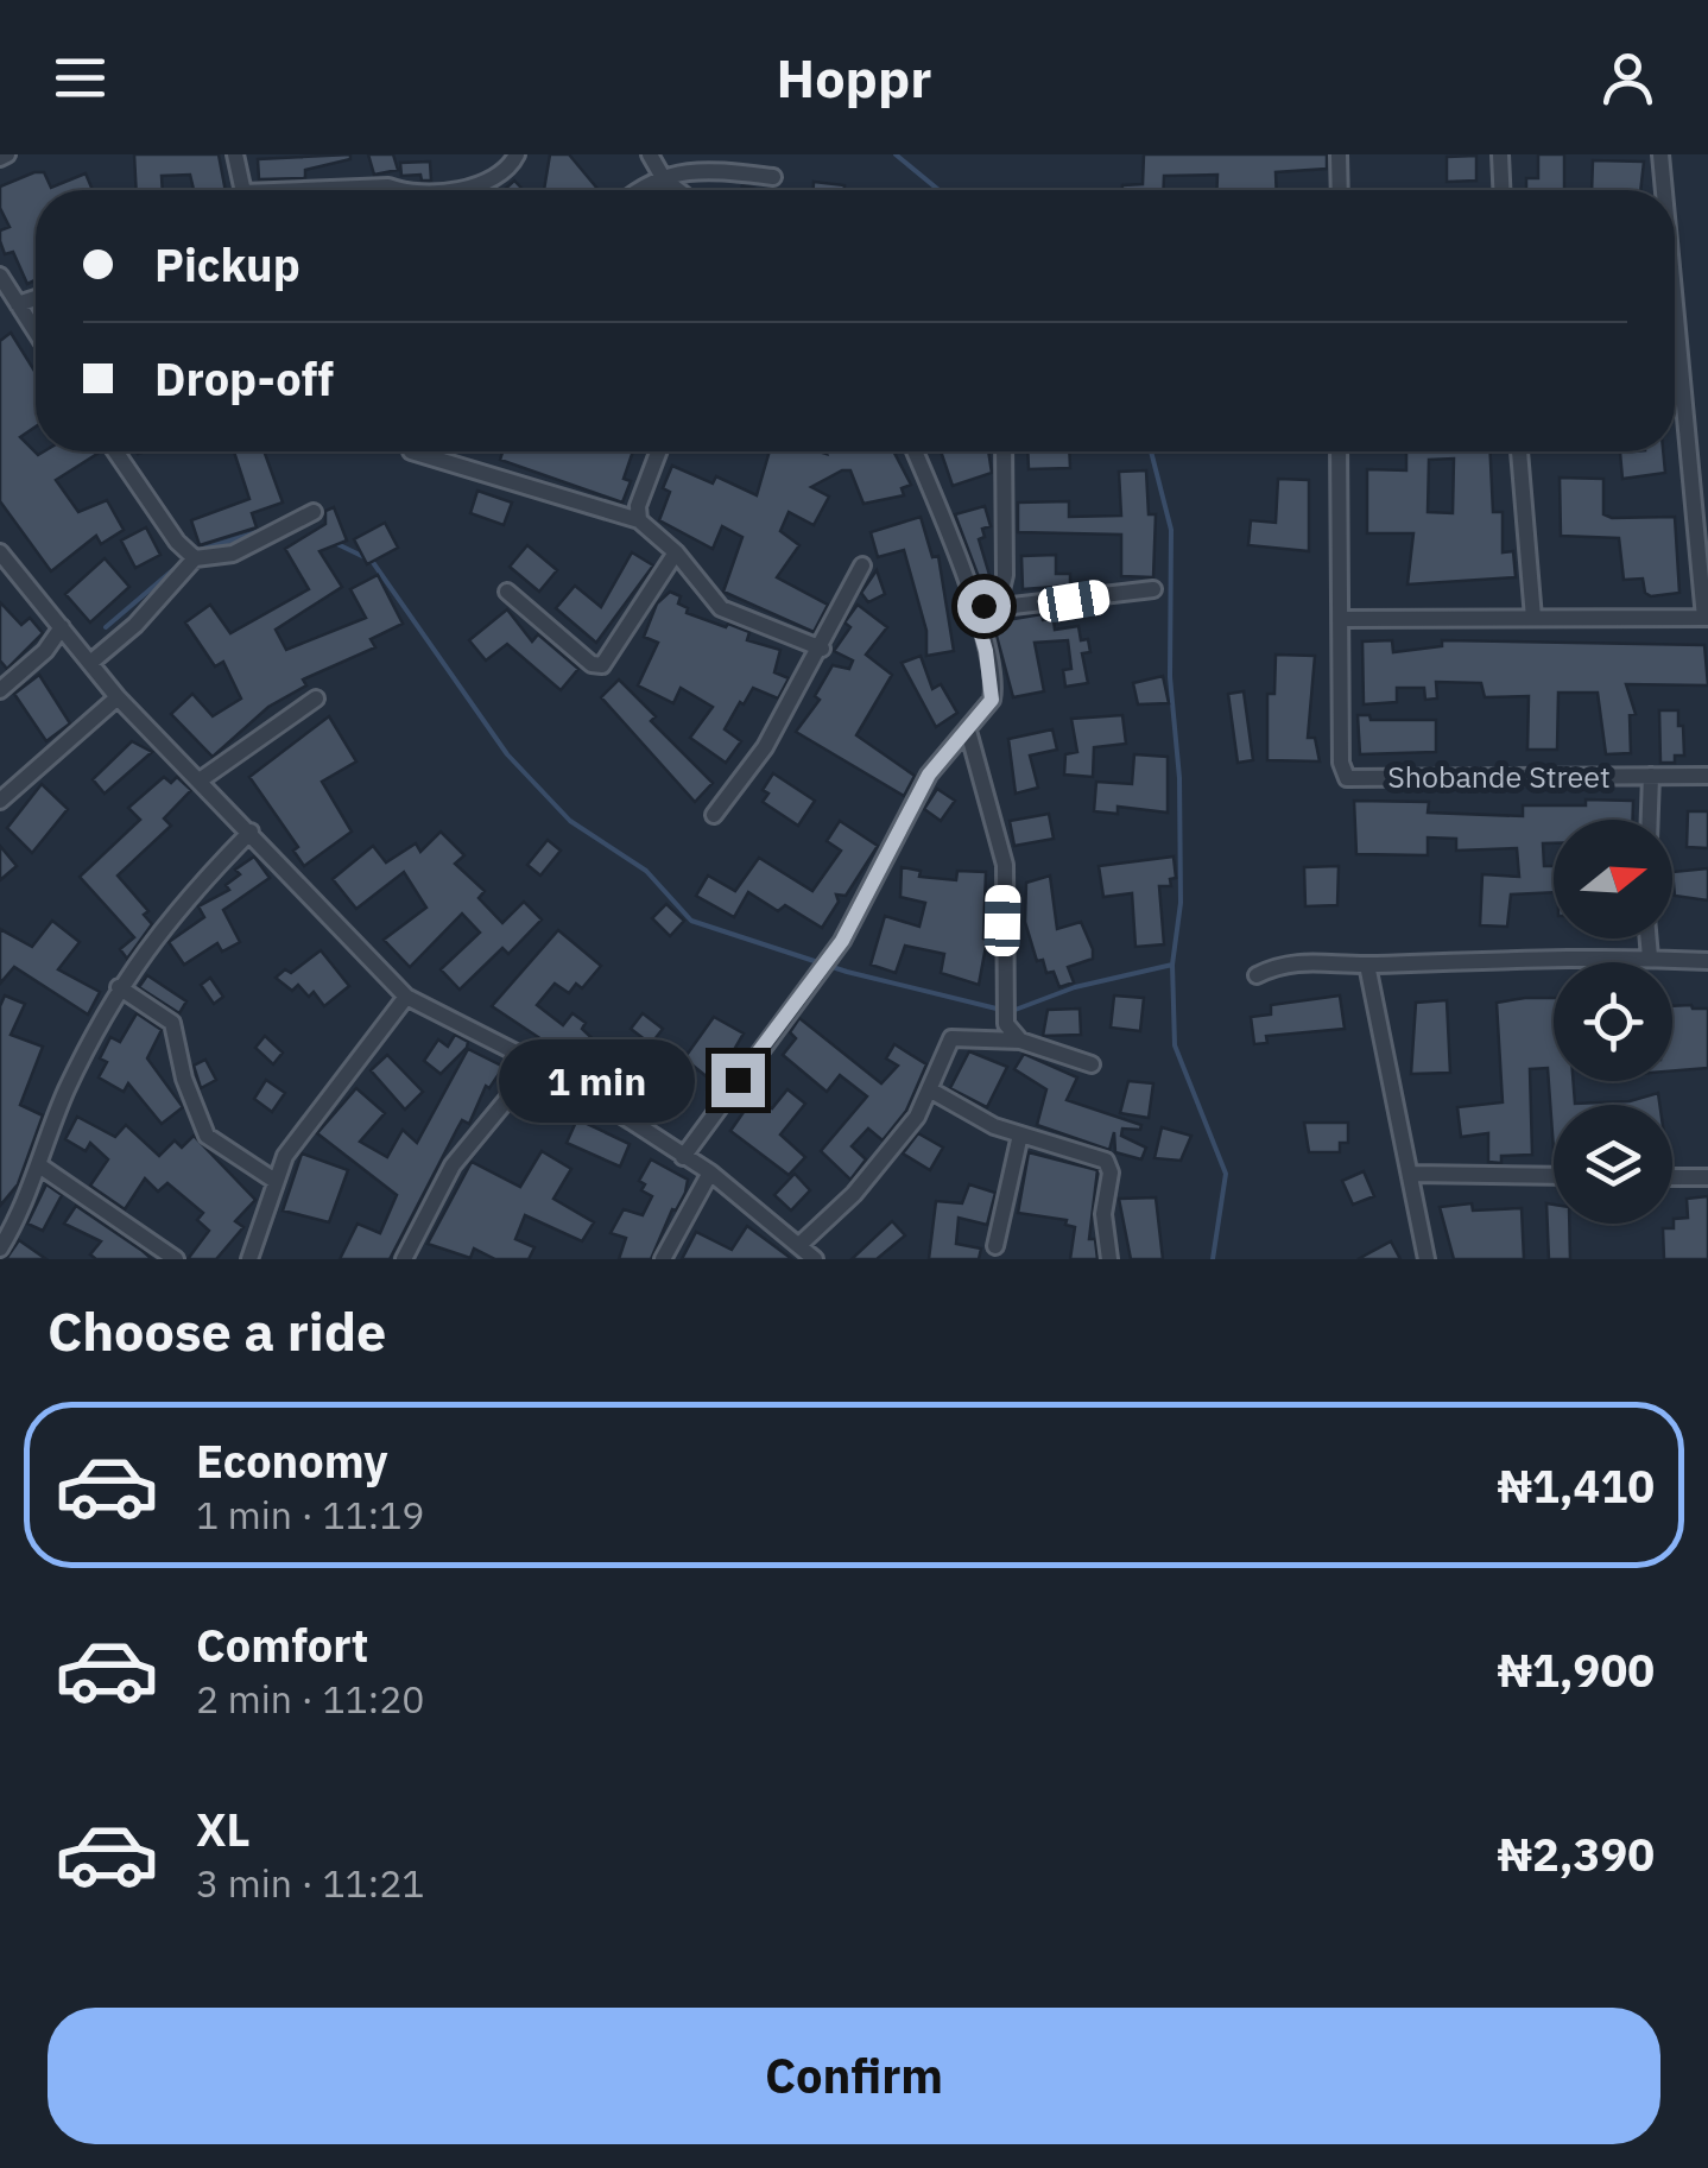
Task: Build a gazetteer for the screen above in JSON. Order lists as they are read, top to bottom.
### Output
{
  "streets": {
    "street": ["Shobande Street"]
  },
  "north": "right",
  "page": {
    "header": "Hoppr",
    "banner": ["Pickup", "Drop-off"],
    "bubble": "1 min",
    "heading": "Choose a ride",
    "list": [
      {
        "name": "Economy",
        "note": "1 min · 11:19",
        "value": "₦1,410"
      },
      {
        "name": "Comfort",
        "note": "2 min · 11:20",
        "value": "₦1,900"
      },
      {
        "name": "XL",
        "note": "3 min · 11:21",
        "value": "₦2,390"
      }
    ],
    "buttons": "Confirm"
  }
}
